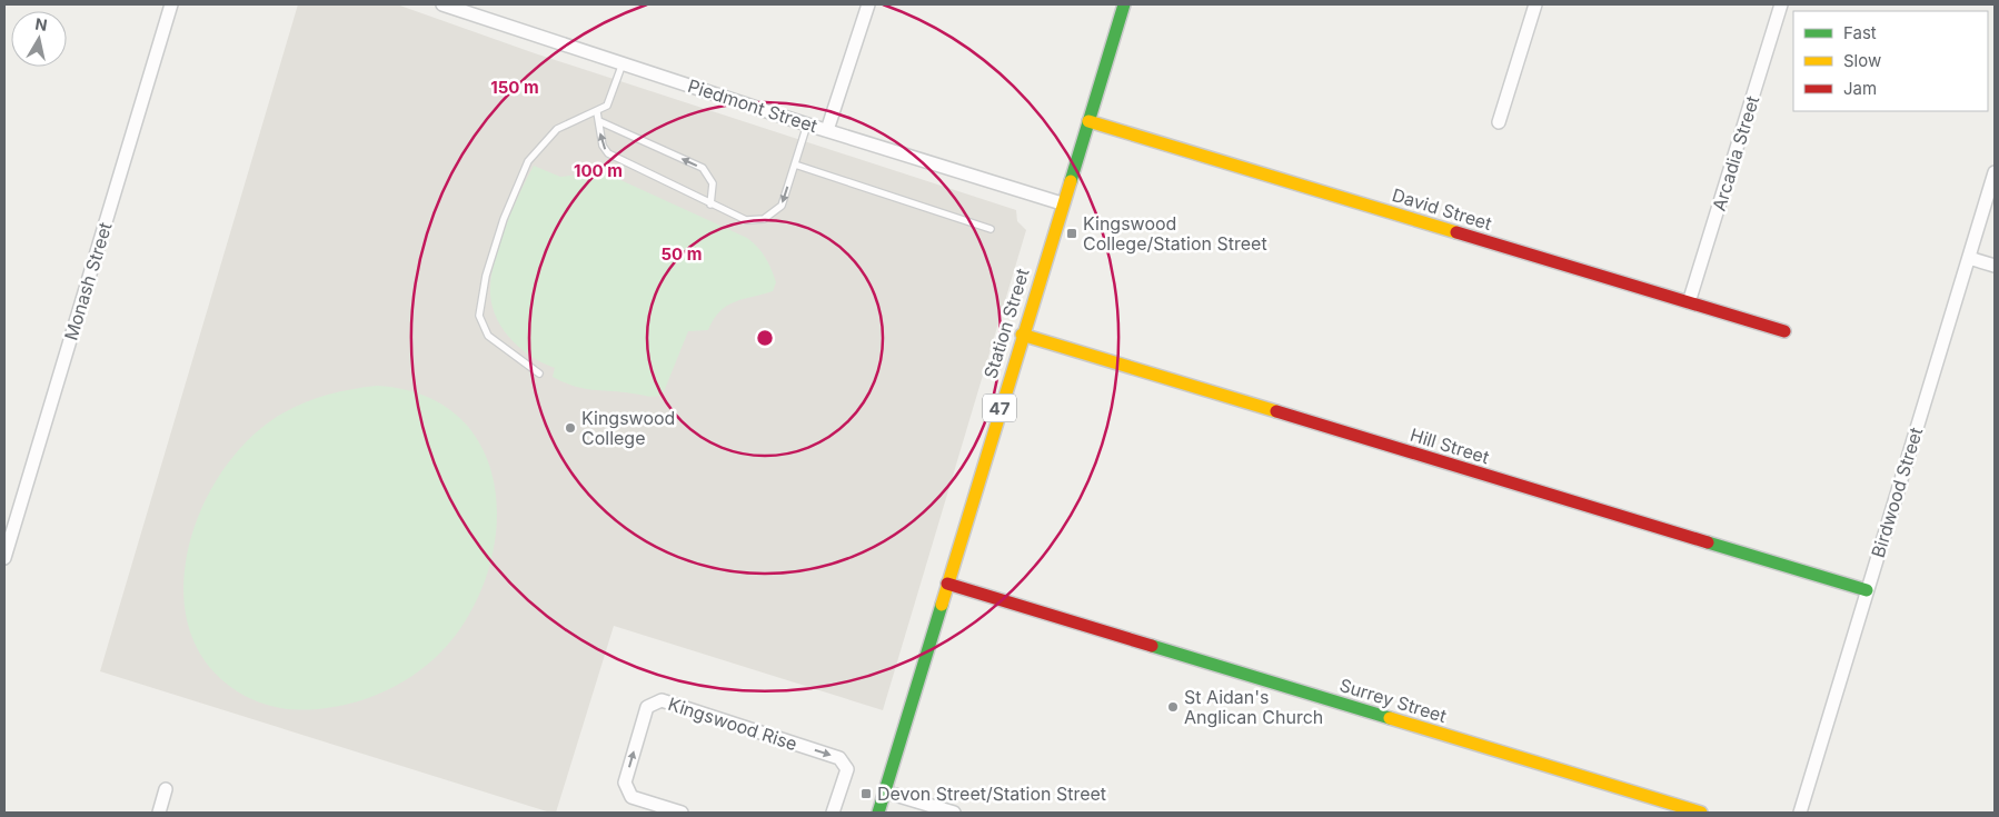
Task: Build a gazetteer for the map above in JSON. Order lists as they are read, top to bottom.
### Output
{
  "streets": {
    "street": [
      "Piedmont Street",
      "Arcadia Street",
      "David Street",
      "Monash Street",
      "Station Street",
      "47",
      "Hill Street",
      "Birdwood Street",
      "Surrey Street",
      "Kingswood Rise"
    ]
  },
  "crossings": [
    ["Piedmont Street", "Station Street"],
    ["Arcadia Street", "David Street"],
    ["David Street", "Station Street"],
    ["Station Street", "Hill Street"],
    ["Station Street", "Surrey Street"],
    ["Hill Street", "Birdwood Street"]
  ],
  "places": {
    "transit": ["Kingswood College/Station Street", "Devon Street/Station Street"],
    "other": ["Kingswood College", "St Aidan's Anglican Church"]
  },
  "legend": ["Fast", "Slow", "Jam"],
  "north": "top",
  "rings": ["150 m", "100 m", "50 m"]
}
